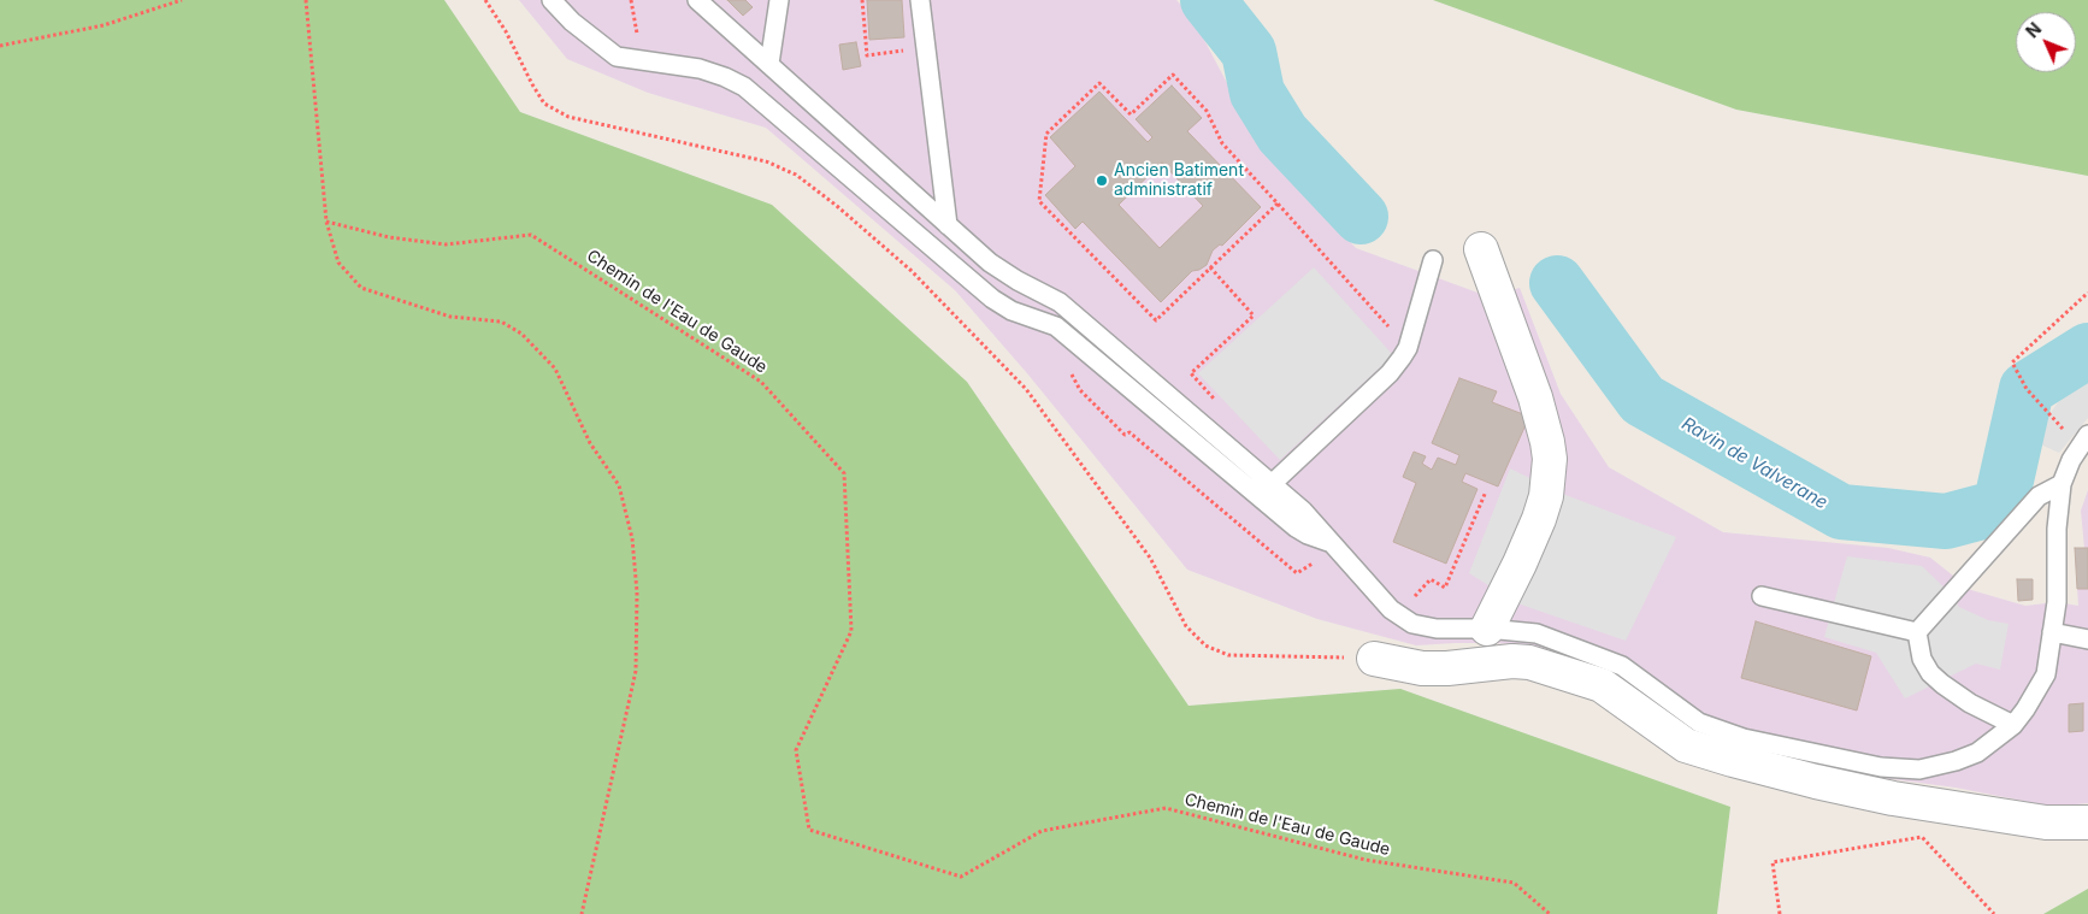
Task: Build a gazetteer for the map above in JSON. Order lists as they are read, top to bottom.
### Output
{
  "streets": {
    "path": ["Chemin de l'Eau de Gaude"]
  },
  "water": ["Ravin de Valverane"],
  "places": ["Ancien Batiment administratif"],
  "north": "top left"
}
